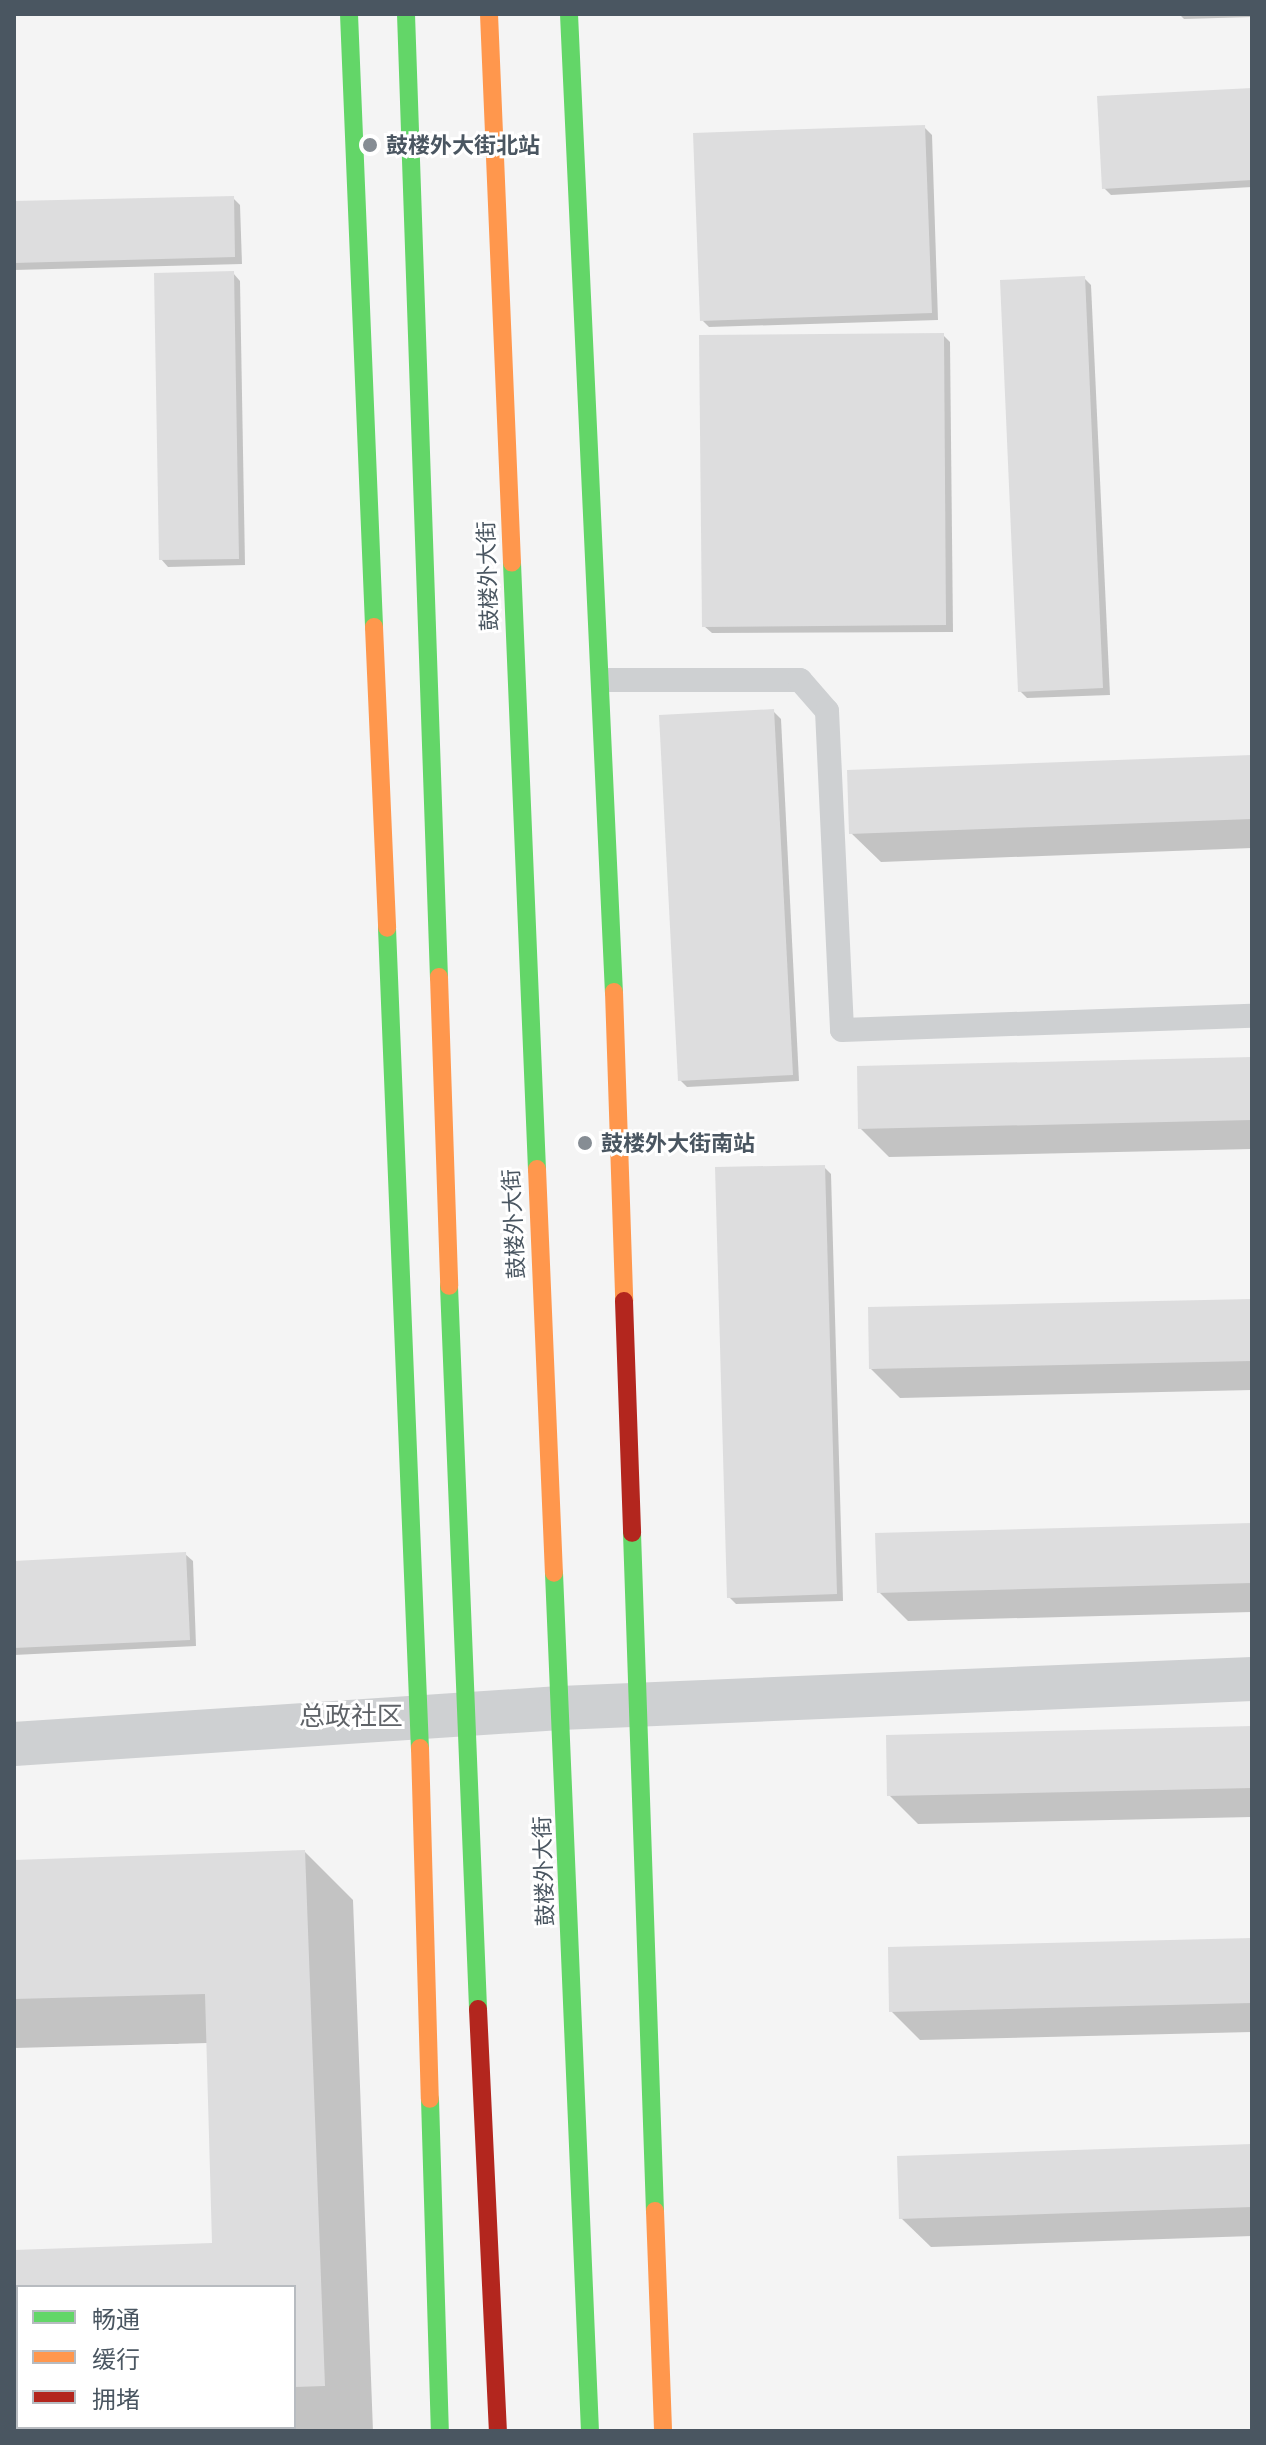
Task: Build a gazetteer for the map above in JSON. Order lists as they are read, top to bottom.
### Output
{
  "streets": {
    "main road": ["鼓楼外大街"]
  },
  "districts": ["总政社区"],
  "places": ["鼓楼外大街北站", "鼓楼外大街南站"],
  "legend": ["畅通", "缓行", "拥堵"]
}
